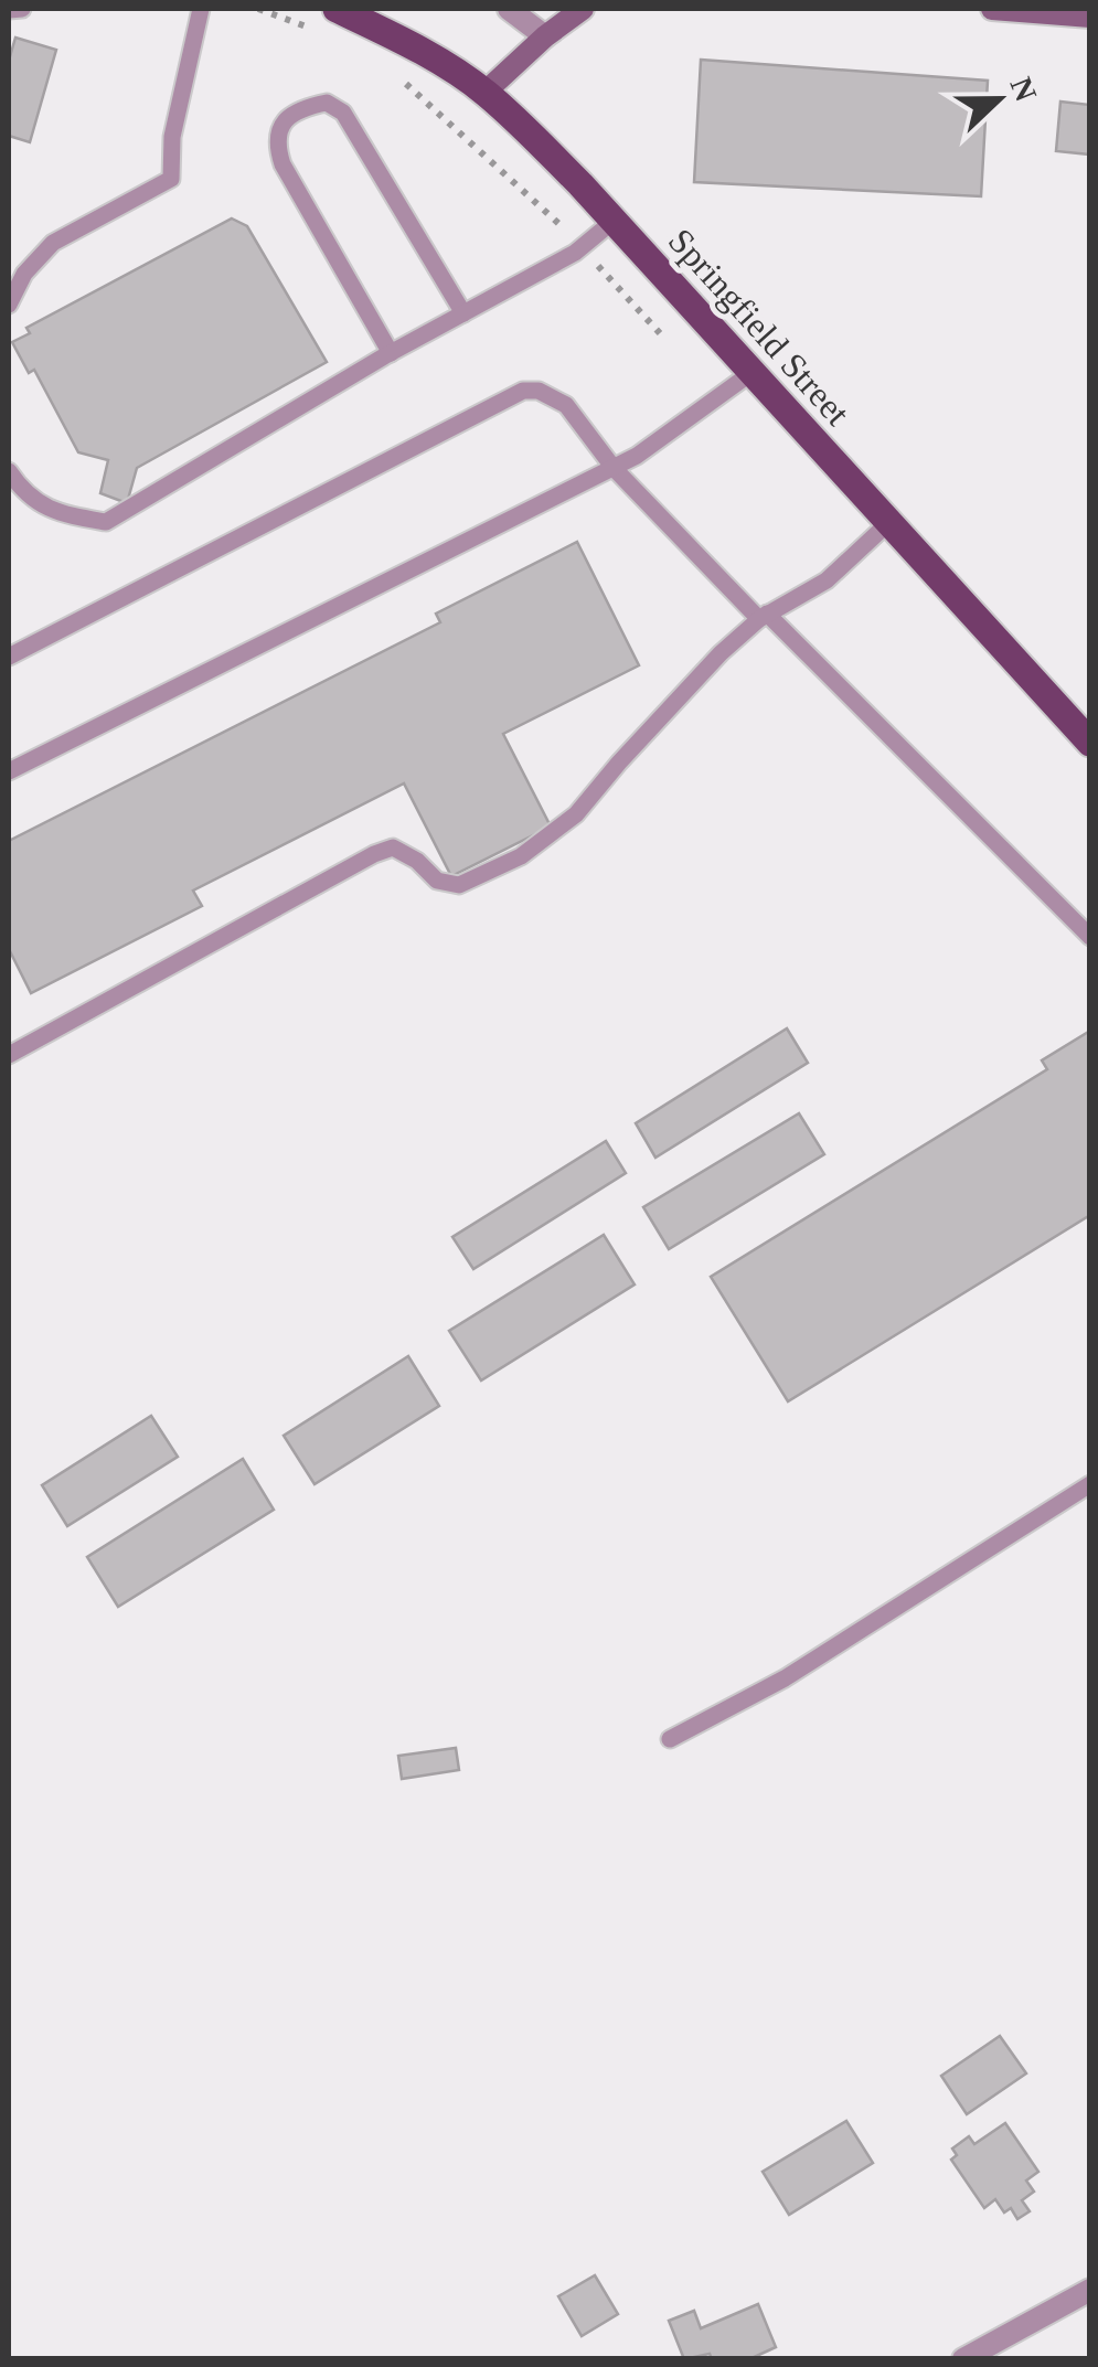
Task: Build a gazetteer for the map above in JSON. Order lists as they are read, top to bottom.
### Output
{
  "streets": {
    "main road": ["Springfield Street"]
  },
  "north": "right"
}
